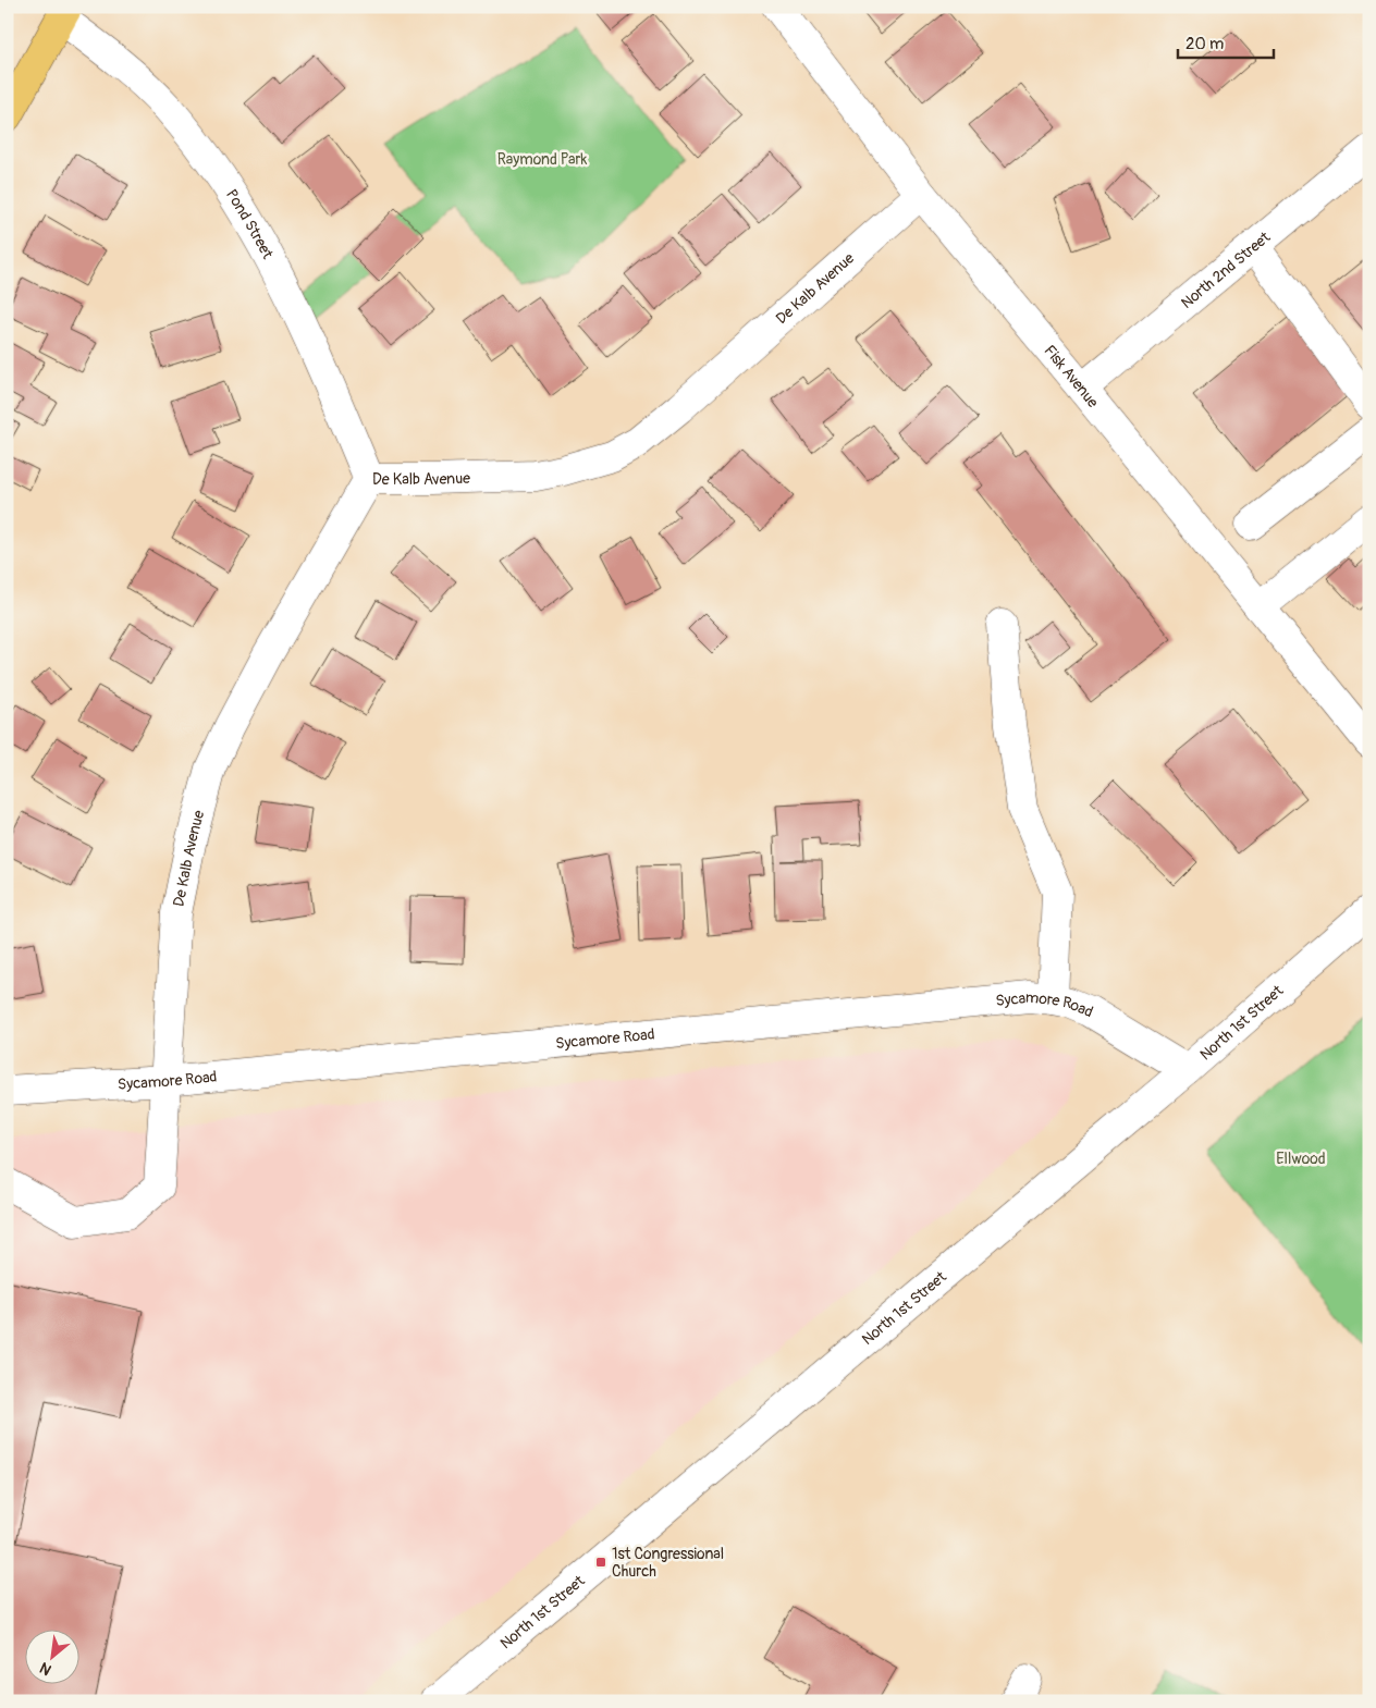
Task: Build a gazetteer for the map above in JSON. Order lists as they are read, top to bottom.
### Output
{
  "streets": {
    "street": [
      "Pond Street",
      "North 2nd Street",
      "De Kalb Avenue",
      "Fisk Avenue",
      "Sycamore Road",
      "North 1st Street"
    ]
  },
  "crossings": [
    ["Pond Street", "De Kalb Avenue"],
    ["North 2nd Street", "Fisk Avenue"],
    ["De Kalb Avenue", "Fisk Avenue"],
    ["De Kalb Avenue", "Sycamore Road"],
    ["Sycamore Road", "North 1st Street"]
  ],
  "parks": ["Raymond Park", "Ellwood"],
  "places": {
    "transit": ["1st Congressional Church"]
  },
  "scale_bar": "20 m",
  "north": "bottom left"
}
